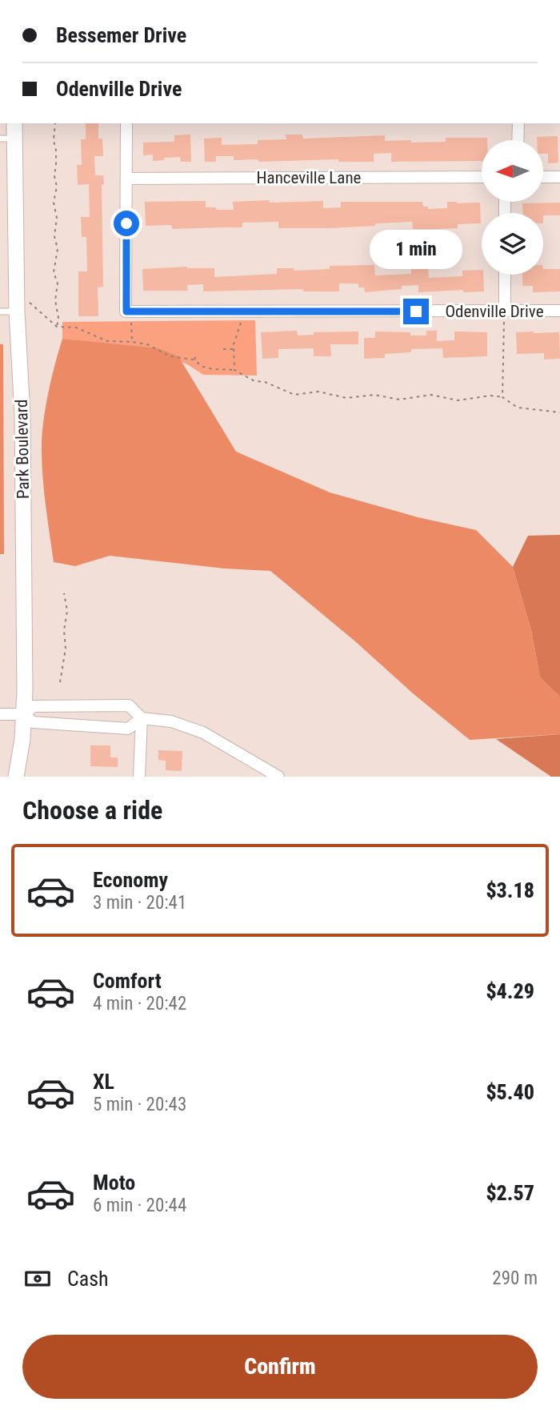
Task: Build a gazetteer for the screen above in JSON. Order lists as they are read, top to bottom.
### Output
{
  "streets": {
    "main road": ["Park Boulevard"],
    "street": ["Hanceville Lane", "Odenville Drive"]
  },
  "crossings": [
    ["Hanceville Lane", "Odenville Drive"]
  ],
  "north": "left",
  "page": {
    "banner": ["Bessemer Drive", "Odenville Drive"],
    "bubble": "1 min",
    "heading": "Choose a ride",
    "list": [
      {
        "name": "Economy",
        "note": "3 min · 20:41",
        "value": "$3.18"
      },
      {
        "name": "Comfort",
        "note": "4 min · 20:42",
        "value": "$4.29"
      },
      {
        "name": "XL",
        "note": "5 min · 20:43",
        "value": "$5.40"
      },
      {
        "name": "Moto",
        "note": "6 min · 20:44",
        "value": "$2.57"
      }
    ],
    "pay": ["Cash", "290 m"],
    "buttons": "Confirm"
  }
}
